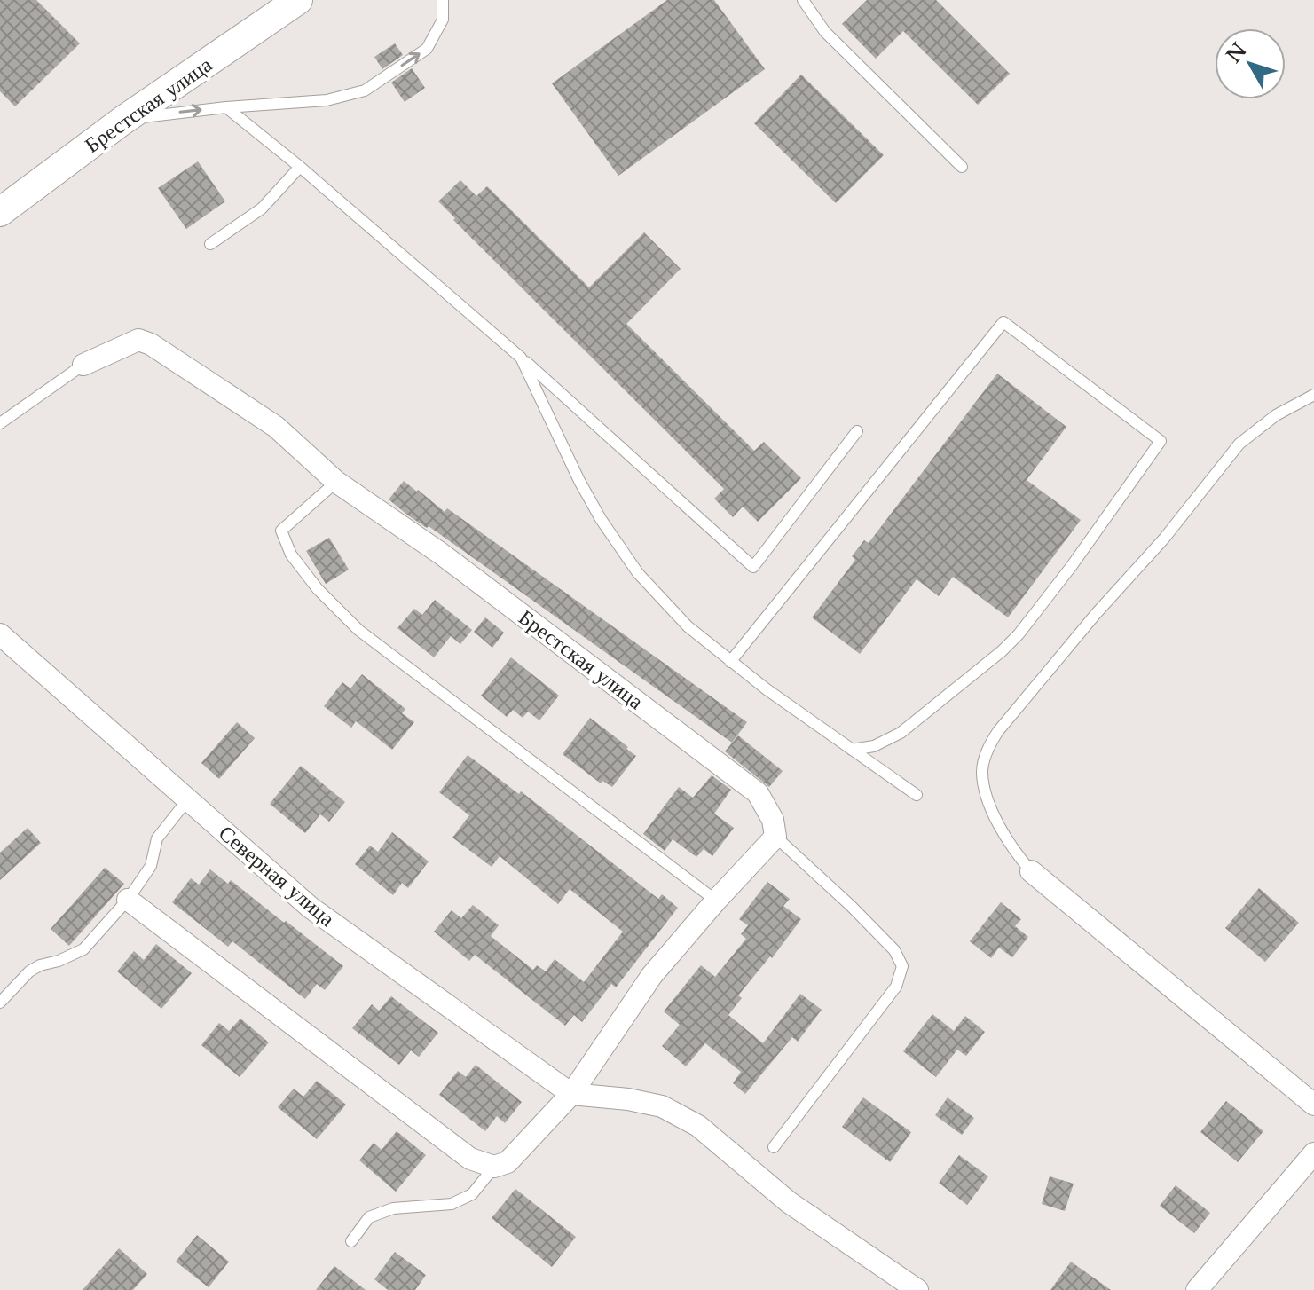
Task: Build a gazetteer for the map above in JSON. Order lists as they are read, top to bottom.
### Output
{
  "streets": {
    "main road": ["Брестская улица"],
    "street": ["Северная улица"]
  },
  "north": "top left"
}
